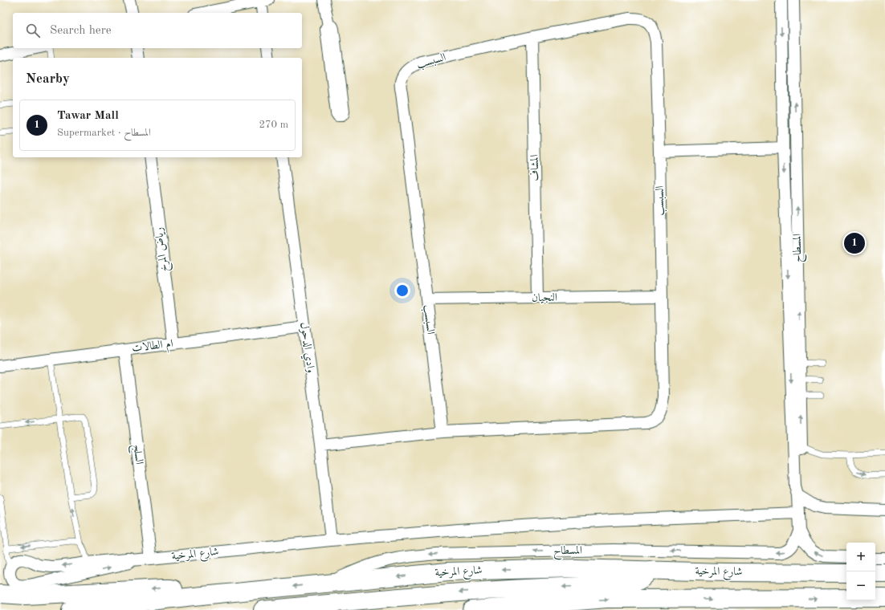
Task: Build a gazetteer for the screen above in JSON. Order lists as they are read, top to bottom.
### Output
{
  "streets": {
    "highway": ["شارع المرخية"],
    "street": [
      "السبسب",
      "المشاف",
      "المسطاح",
      "رياض المرخ",
      "النجيان",
      "ام الطالات",
      "وادي الدحول",
      "السلج"
    ]
  },
  "crossings": [
    ["السبسب", "المشاف"],
    ["السبسب", "النجيان"],
    ["السبسب", "وادي الدحول"],
    ["المشاف", "النجيان"],
    ["المسطاح", "شارع المرخية"],
    ["رياض المرخ", "ام الطالات"],
    ["ام الطالات", "وادي الدحول"],
    ["ام الطالات", "السلج"],
    ["وادي الدحول", "شارع المرخية"],
    ["السلج", "شارع المرخية"]
  ],
  "page": {
    "search": "Search here",
    "heading": "Nearby",
    "list": [
      {
        "mark": "1",
        "name": "Tawar Mall",
        "note": "Supermarket · المسطاح",
        "value": "270 m"
      }
    ],
    "pins": "1",
    "map_buttons": ["+", "−"]
  }
}
